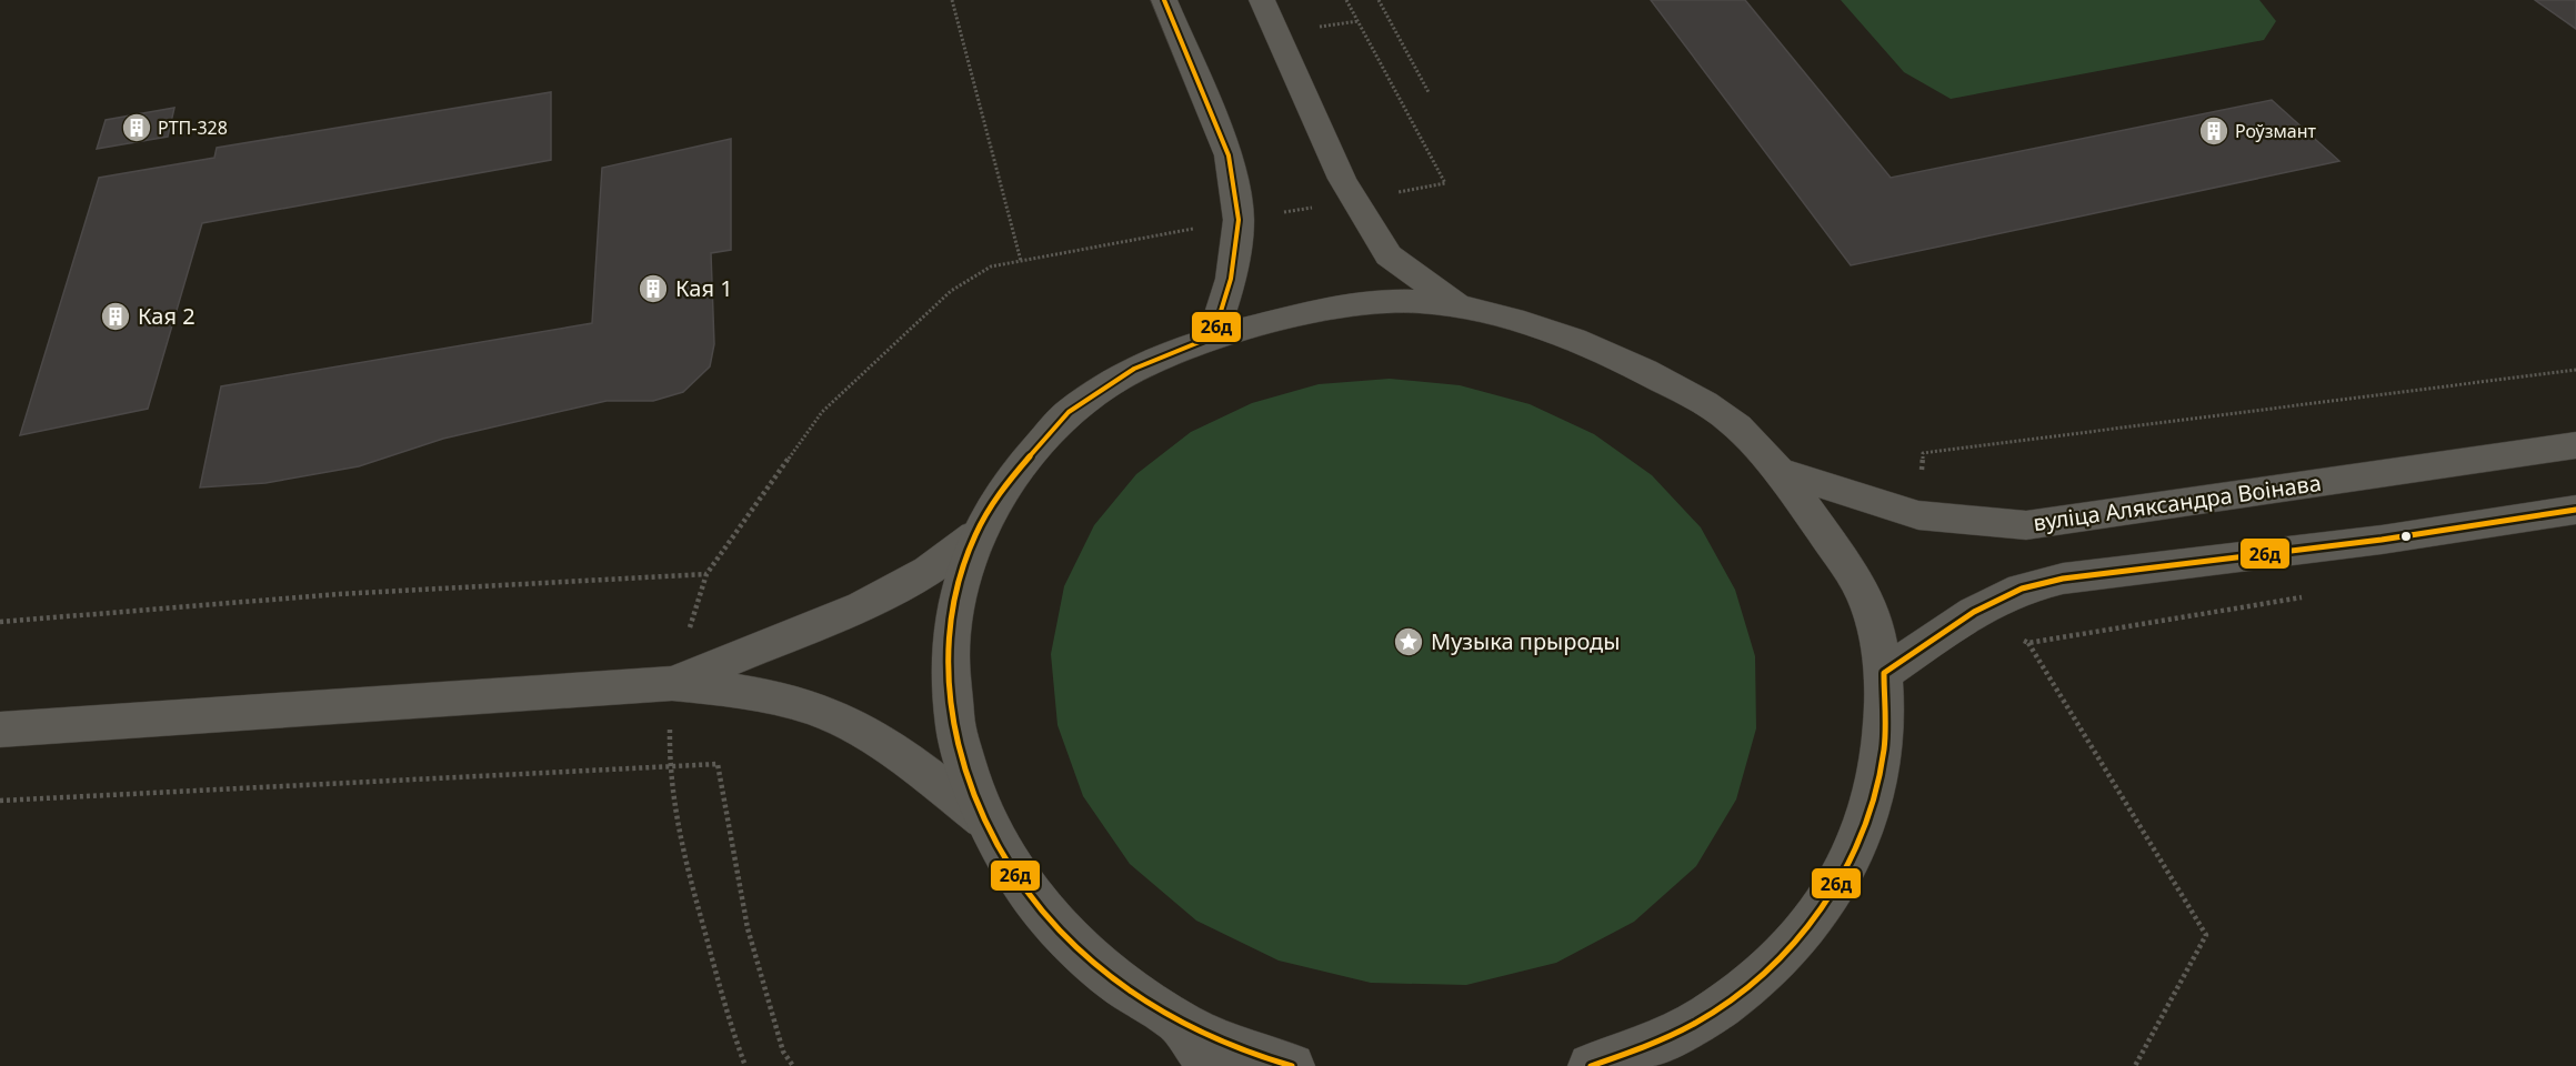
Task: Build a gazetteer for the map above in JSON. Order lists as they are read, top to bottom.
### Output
{
  "streets": {
    "main road": ["вуліца Аляксандра Воінава"]
  },
  "places": {
    "building": [
      "РТП-328",
      "Роўзмант",
      "Кая 1",
      "Кая 2"
    ],
    "place": ["Музыка прыроды"]
  },
  "lines": ["transit line 26д"]
}
